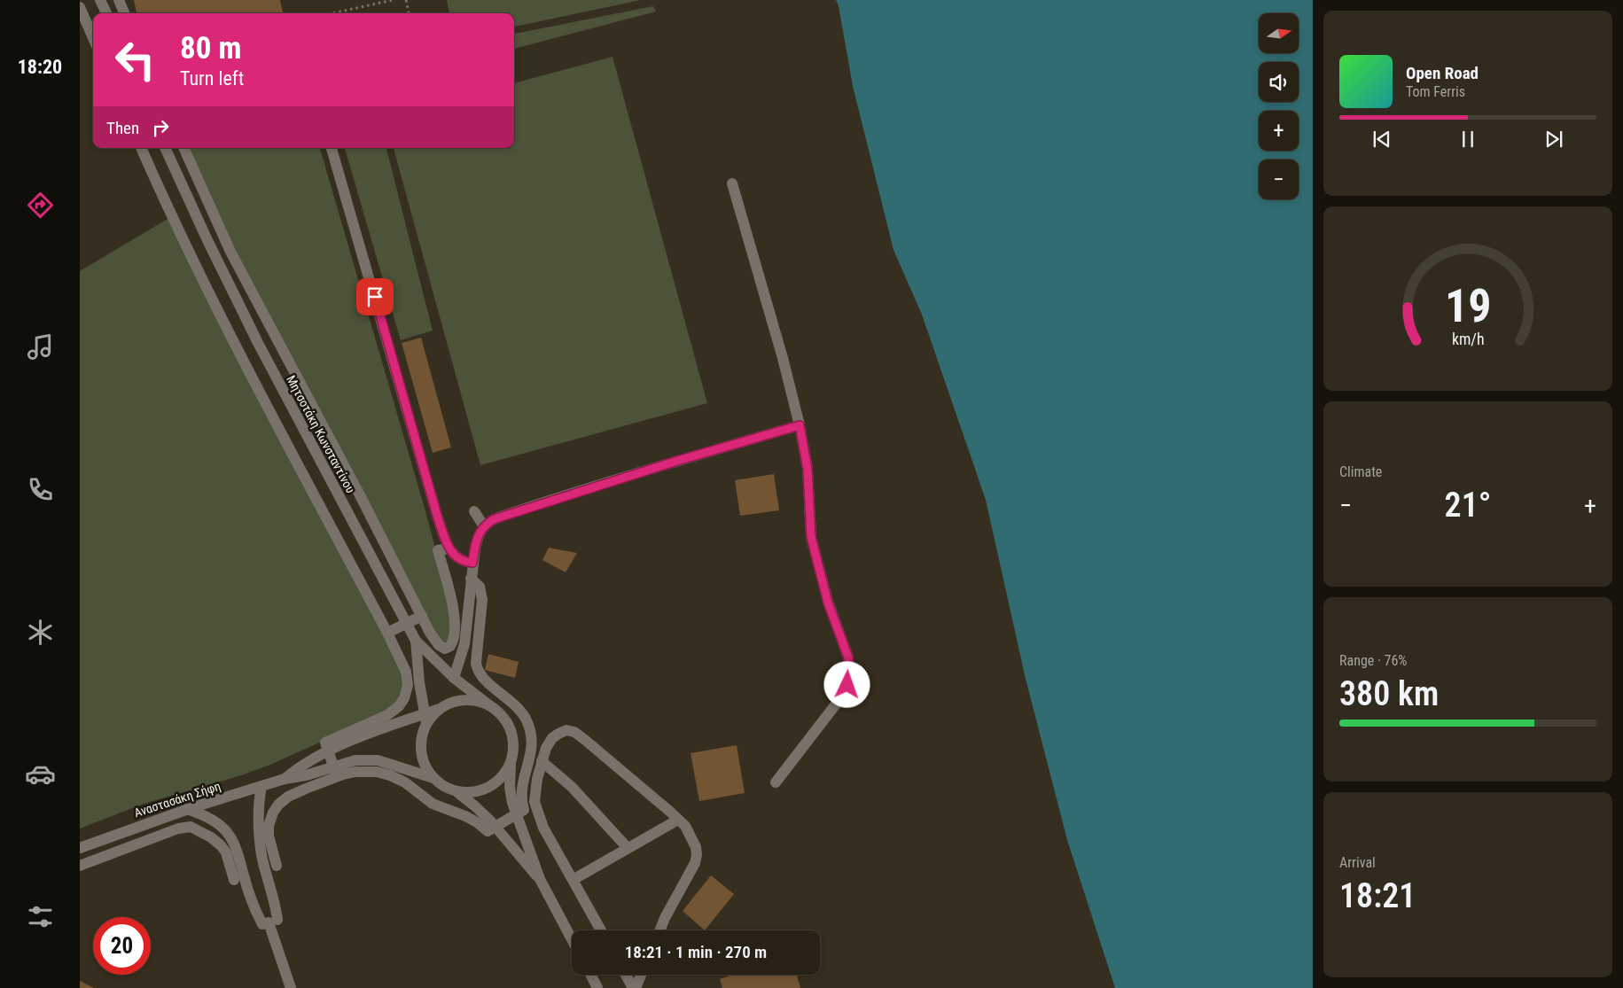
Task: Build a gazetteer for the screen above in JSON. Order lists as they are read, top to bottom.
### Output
{
  "streets": {
    "street": ["Μητσοτάκη Κωνσταντίνου", "Αναστασάκη Σήφη"]
  },
  "north": "right",
  "page": {
    "tabs": "18:20",
    "map_buttons": ["+", "−"],
    "turn": ["80 m", "Turn left"],
    "song": ["Open Road", "Tom Ferris"],
    "then": "Then",
    "tile": [
      "Climate",
      ["Range · 76%", "380 km"],
      ["Arrival", "18:21"]
    ],
    "heat": ["−", "21°", "+"],
    "limit": "20",
    "trip": "18:21 · 1 min · 270 m",
    "gauge": ["19", "km/h"]
  }
}
